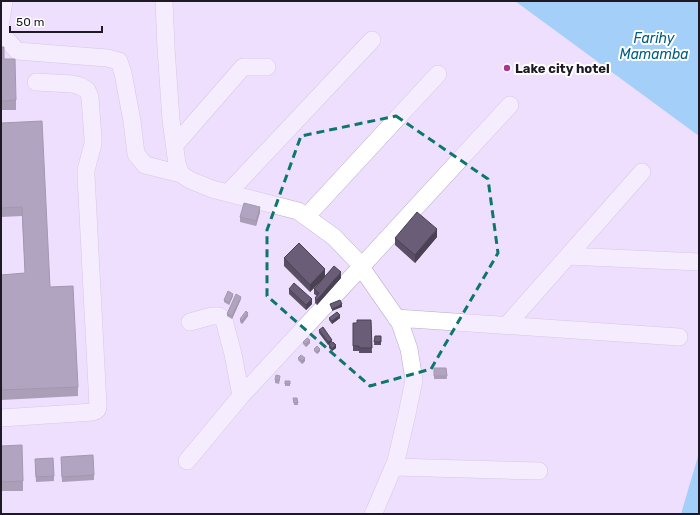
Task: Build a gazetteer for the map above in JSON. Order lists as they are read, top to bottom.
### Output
{
  "water": ["Farihy Mamamba"],
  "places": ["Lake city hotel"],
  "scale_bar": "50 m"
}
